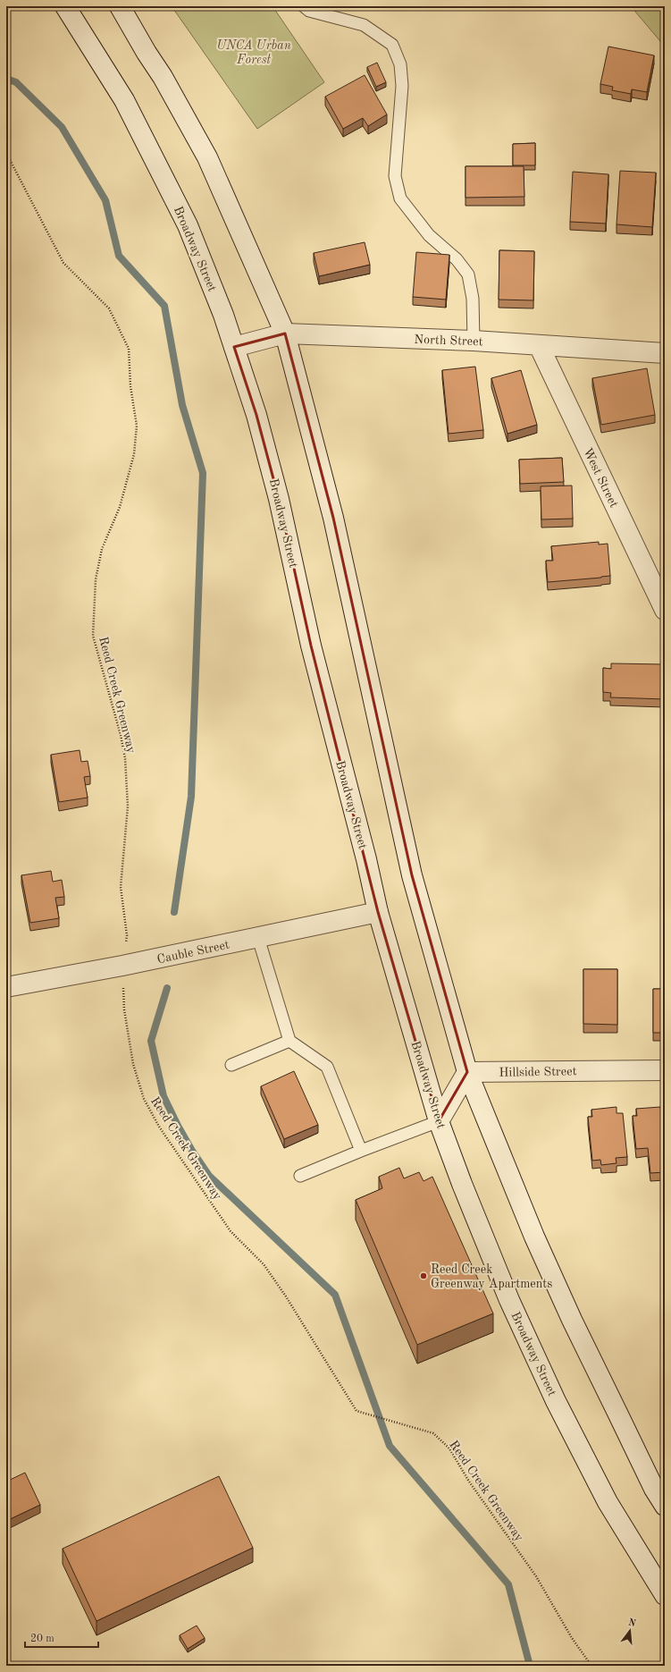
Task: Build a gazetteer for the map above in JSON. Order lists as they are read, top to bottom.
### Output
{
  "streets": {
    "main road": [
      "Broadway Street",
      "North Street",
      "West Street",
      "Cauble Street",
      "Hillside Street"
    ],
    "path": ["Reed Creek Greenway"]
  },
  "crossings": [
    ["Broadway Street", "North Street"],
    ["Broadway Street", "Cauble Street"],
    ["North Street", "West Street"],
    ["Reed Creek Greenway", "Cauble Street"]
  ],
  "parks": ["UNCA Urban Forest"],
  "places": ["Reed Creek Greenway Apartments"],
  "scale_bar": "20 m",
  "north": "top"
}
